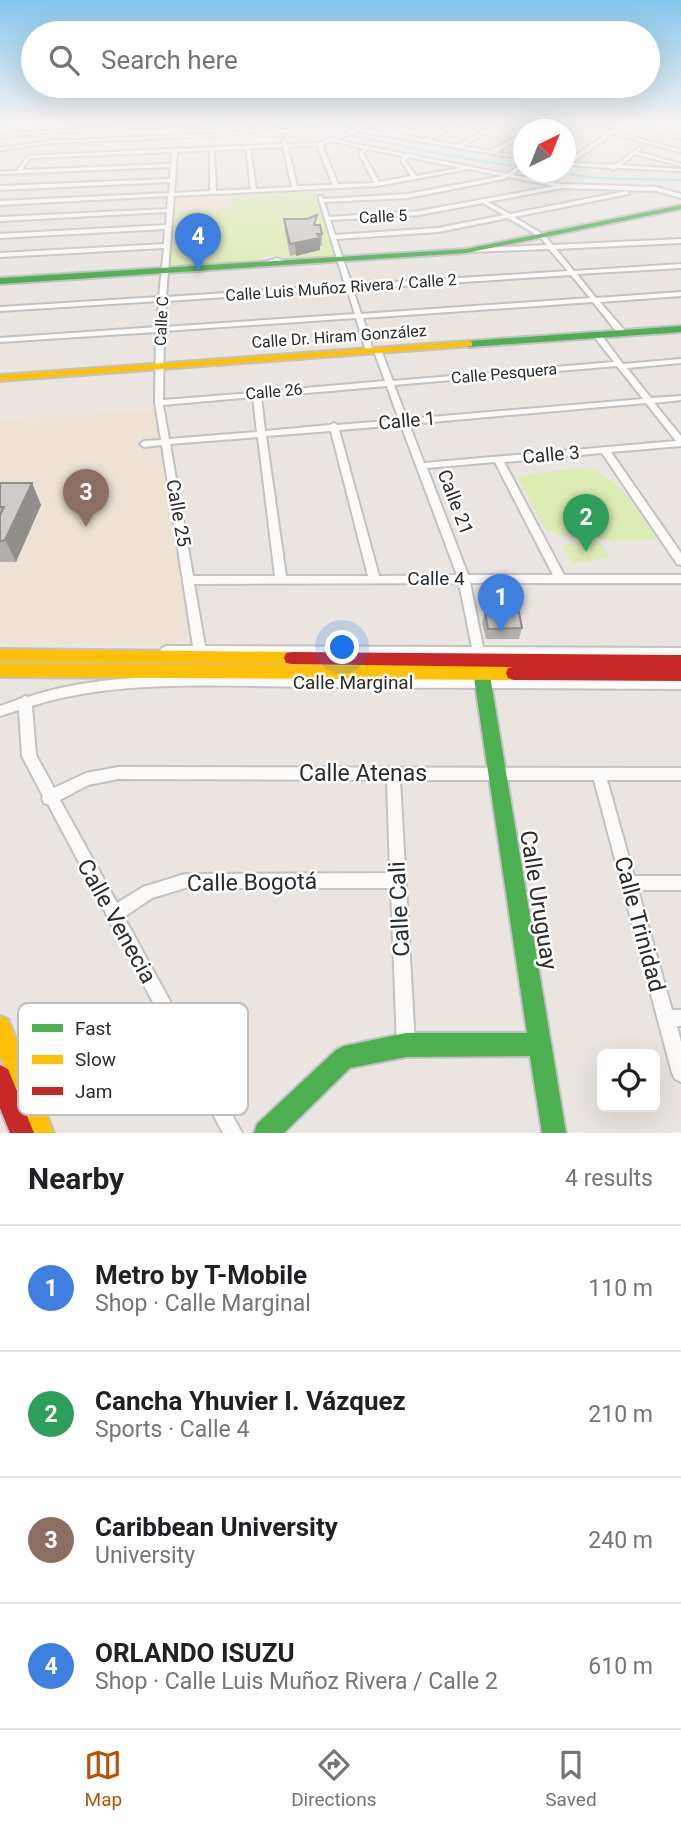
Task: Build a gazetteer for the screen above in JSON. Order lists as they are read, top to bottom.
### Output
{
  "streets": {
    "street": [
      "Calle 5",
      "Calle Luis Muñoz Rivera / Calle 2",
      "Calle C",
      "Calle Dr. Hiram González",
      "Calle Pesquera",
      "Calle 26",
      "Calle 1",
      "Calle 3",
      "Calle 21",
      "Calle 25",
      "Calle 4",
      "Calle Marginal",
      "Calle Atenas",
      "Calle Bogotá",
      "Calle Uruguay",
      "Calle Cali",
      "Calle Venecia",
      "Calle Trinidad"
    ]
  },
  "crossings": [
    ["Calle 5", "Calle 21"],
    ["Calle Luis Muñoz Rivera / Calle 2", "Calle C"],
    ["Calle Luis Muñoz Rivera / Calle 2", "Calle 21"],
    ["Calle C", "Calle Dr. Hiram González"],
    ["Calle C", "Calle 25"],
    ["Calle Dr. Hiram González", "Calle 21"],
    ["Calle Dr. Hiram González", "Calle 25"],
    ["Calle Pesquera", "Calle 26"],
    ["Calle Pesquera", "Calle 21"],
    ["Calle 26", "Calle 21"],
    ["Calle 26", "Calle 25"],
    ["Calle 1", "Calle 21"],
    ["Calle 1", "Calle 25"],
    ["Calle 3", "Calle 21"],
    ["Calle 21", "Calle 4"],
    ["Calle 21", "Calle Marginal"],
    ["Calle 21", "Calle Uruguay"],
    ["Calle 25", "Calle 4"],
    ["Calle Marginal", "Calle Uruguay"],
    ["Calle Marginal", "Calle Venecia"],
    ["Calle Atenas", "Calle Uruguay"],
    ["Calle Atenas", "Calle Cali"],
    ["Calle Atenas", "Calle Venecia"],
    ["Calle Atenas", "Calle Trinidad"],
    ["Calle Bogotá", "Calle Cali"],
    ["Calle Bogotá", "Calle Venecia"]
  ],
  "legend": ["Fast", "Slow", "Jam"],
  "north": "top right",
  "page": {
    "search": "Search here",
    "pins": [
      "4",
      "3",
      "2",
      "1"
    ],
    "heading": ["Nearby", "4 results"],
    "list": [
      {
        "mark": "1",
        "name": "Metro by T-Mobile",
        "note": "Shop · Calle Marginal",
        "value": "110 m"
      },
      {
        "mark": "2",
        "name": "Cancha Yhuvier I. Vázquez",
        "note": "Sports · Calle 4",
        "value": "210 m"
      },
      {
        "mark": "3",
        "name": "Caribbean University",
        "note": "University",
        "value": "240 m"
      },
      {
        "mark": "4",
        "name": "ORLANDO ISUZU",
        "note": "Shop · Calle Luis Muñoz Rivera / Calle 2",
        "value": "610 m"
      }
    ],
    "nav": ["Map", "Directions", "Saved"]
  }
}
